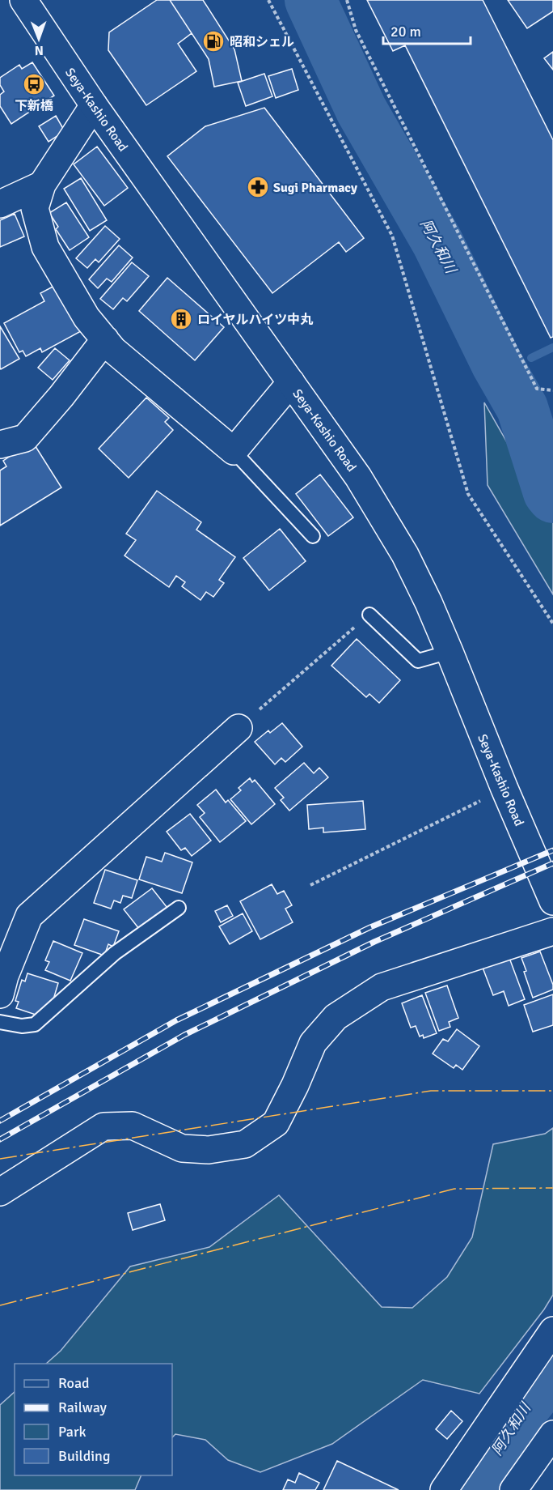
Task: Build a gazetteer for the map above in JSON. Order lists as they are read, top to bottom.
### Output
{
  "streets": {
    "street": ["Seya-Kashio Road"]
  },
  "water": ["阿久和川"],
  "places": {
    "fuel station": ["昭和シェル"],
    "bus stop": ["下新橋"],
    "pharmacy": ["Sugi Pharmacy"],
    "building": ["ロイヤルハイツ中丸"]
  },
  "legend": [
    "Road",
    "Railway",
    "Park",
    "Building"
  ],
  "scale_bar": "20 m",
  "north": "bottom"
}
